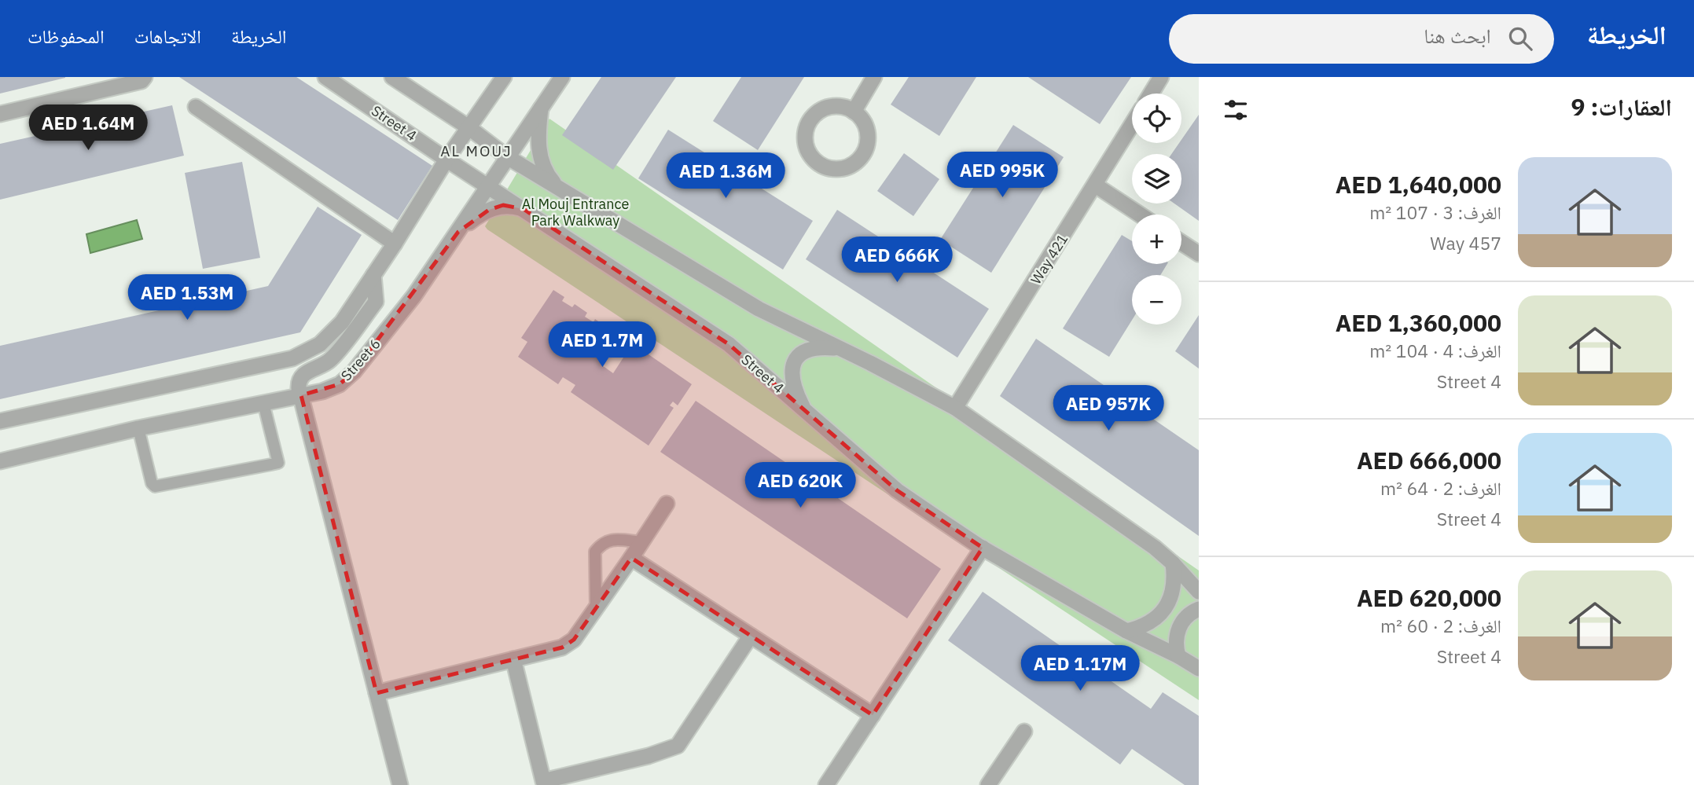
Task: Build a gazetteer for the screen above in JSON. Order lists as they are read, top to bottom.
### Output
{
  "streets": {
    "street": ["Street 4", "Way 421", "Street 6"]
  },
  "crossings": [
    ["Street 4", "Street 6"]
  ],
  "districts": ["AL MOUJ"],
  "parks": ["Al Mouj Entrance Park Walkway"],
  "page": {
    "header": "الخريطة",
    "search": "ابحث هنا",
    "nav": ["الخريطة", "الاتجاهات", "المحفوظات"],
    "heading": "العقارات: 9",
    "map_buttons": ["+", "−"],
    "price": [
      "AED 1.64M",
      "AED 995K",
      "AED 1.36M",
      "AED 666K",
      "AED 1.53M",
      "AED 1.7M",
      "AED 957K",
      "AED 620K",
      "AED 1.17M"
    ],
    "list": [
      {
        "name": "AED 1,640,000",
        "note": "الغرف: 3 · 107 m² · Way 457"
      },
      {
        "name": "AED 1,360,000",
        "note": "الغرف: 4 · 104 m² · Street 4"
      },
      {
        "name": "AED 666,000",
        "note": "الغرف: 2 · 64 m² · Street 4"
      },
      {
        "name": "AED 620,000",
        "note": "الغرف: 2 · 60 m² · Street 4"
      }
    ]
  }
}
